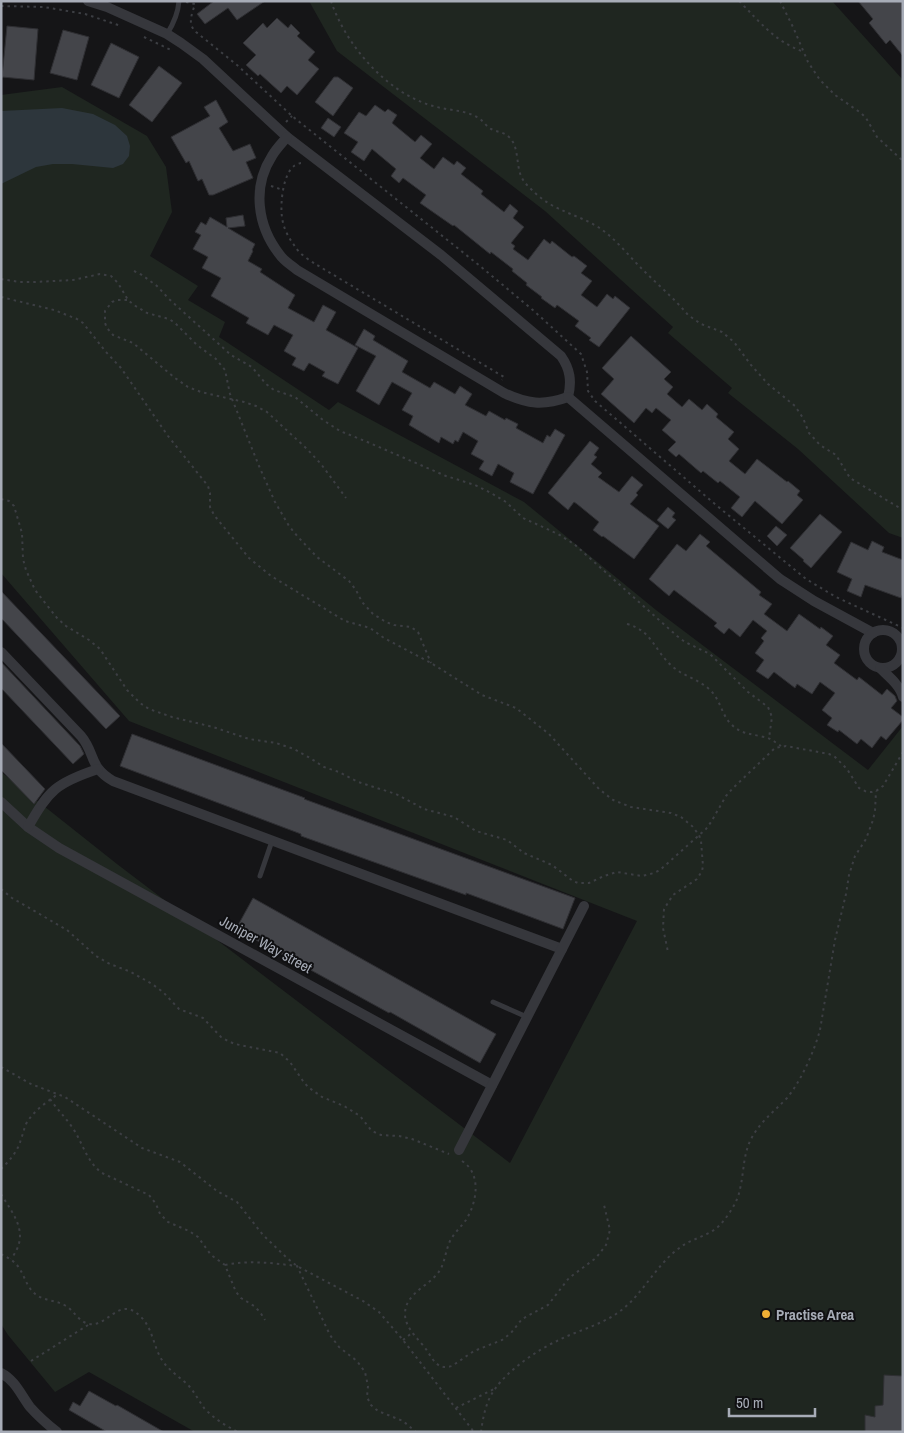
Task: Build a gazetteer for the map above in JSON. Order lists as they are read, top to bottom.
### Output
{
  "streets": {
    "street": ["Juniper Way street"]
  },
  "places": ["Practise Area"],
  "scale_bar": "50 m"
}
